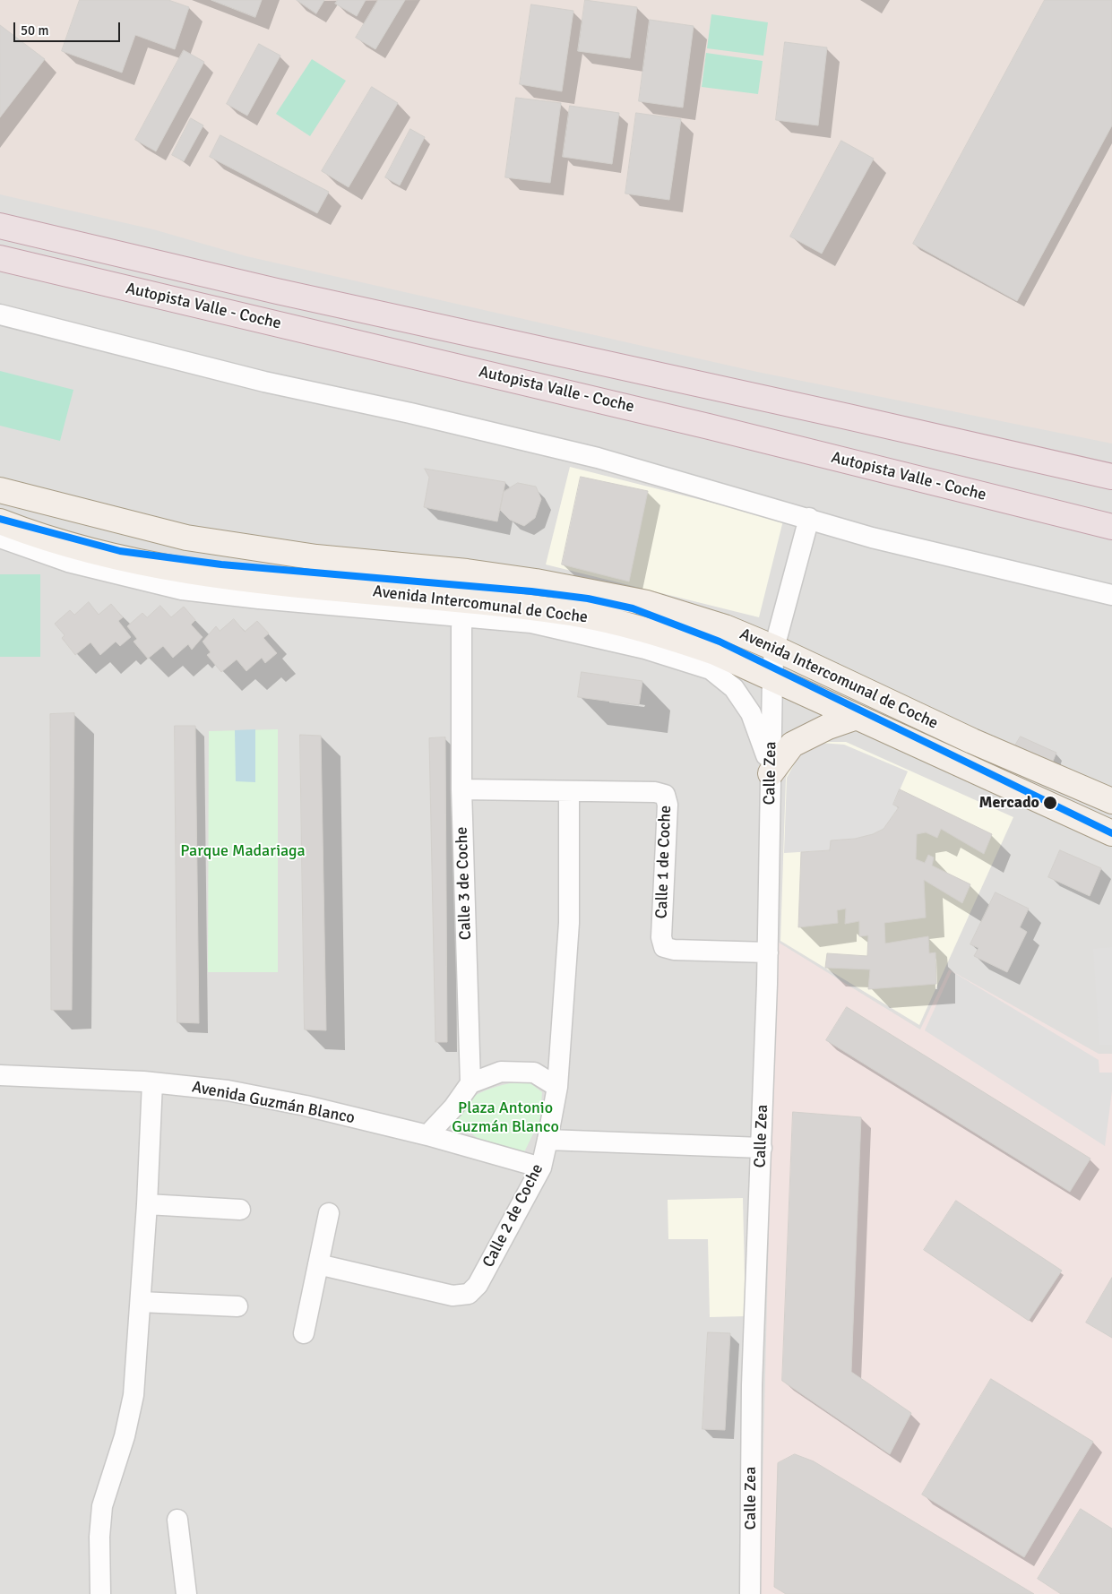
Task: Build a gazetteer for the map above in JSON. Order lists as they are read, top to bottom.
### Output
{
  "streets": {
    "highway": ["Autopista Valle - Coche"],
    "main road": ["Avenida Intercomunal de Coche"],
    "street": [
      "Calle Zea",
      "Calle 1 de Coche",
      "Calle 3 de Coche",
      "Avenida Guzmán Blanco",
      "Calle 2 de Coche"
    ]
  },
  "crossings": [
    ["Avenida Intercomunal de Coche", "Calle Zea"],
    ["Avenida Intercomunal de Coche", "Calle 3 de Coche"],
    ["Calle Zea", "Calle 1 de Coche"],
    ["Calle 1 de Coche", "Calle 3 de Coche"],
    ["Calle 1 de Coche", "Calle 2 de Coche"],
    ["Avenida Guzmán Blanco", "Calle 2 de Coche"]
  ],
  "parks": ["Parque Madariaga", "Plaza Antonio Guzmán Blanco"],
  "places": ["Mercado"],
  "scale_bar": "50 m"
}
